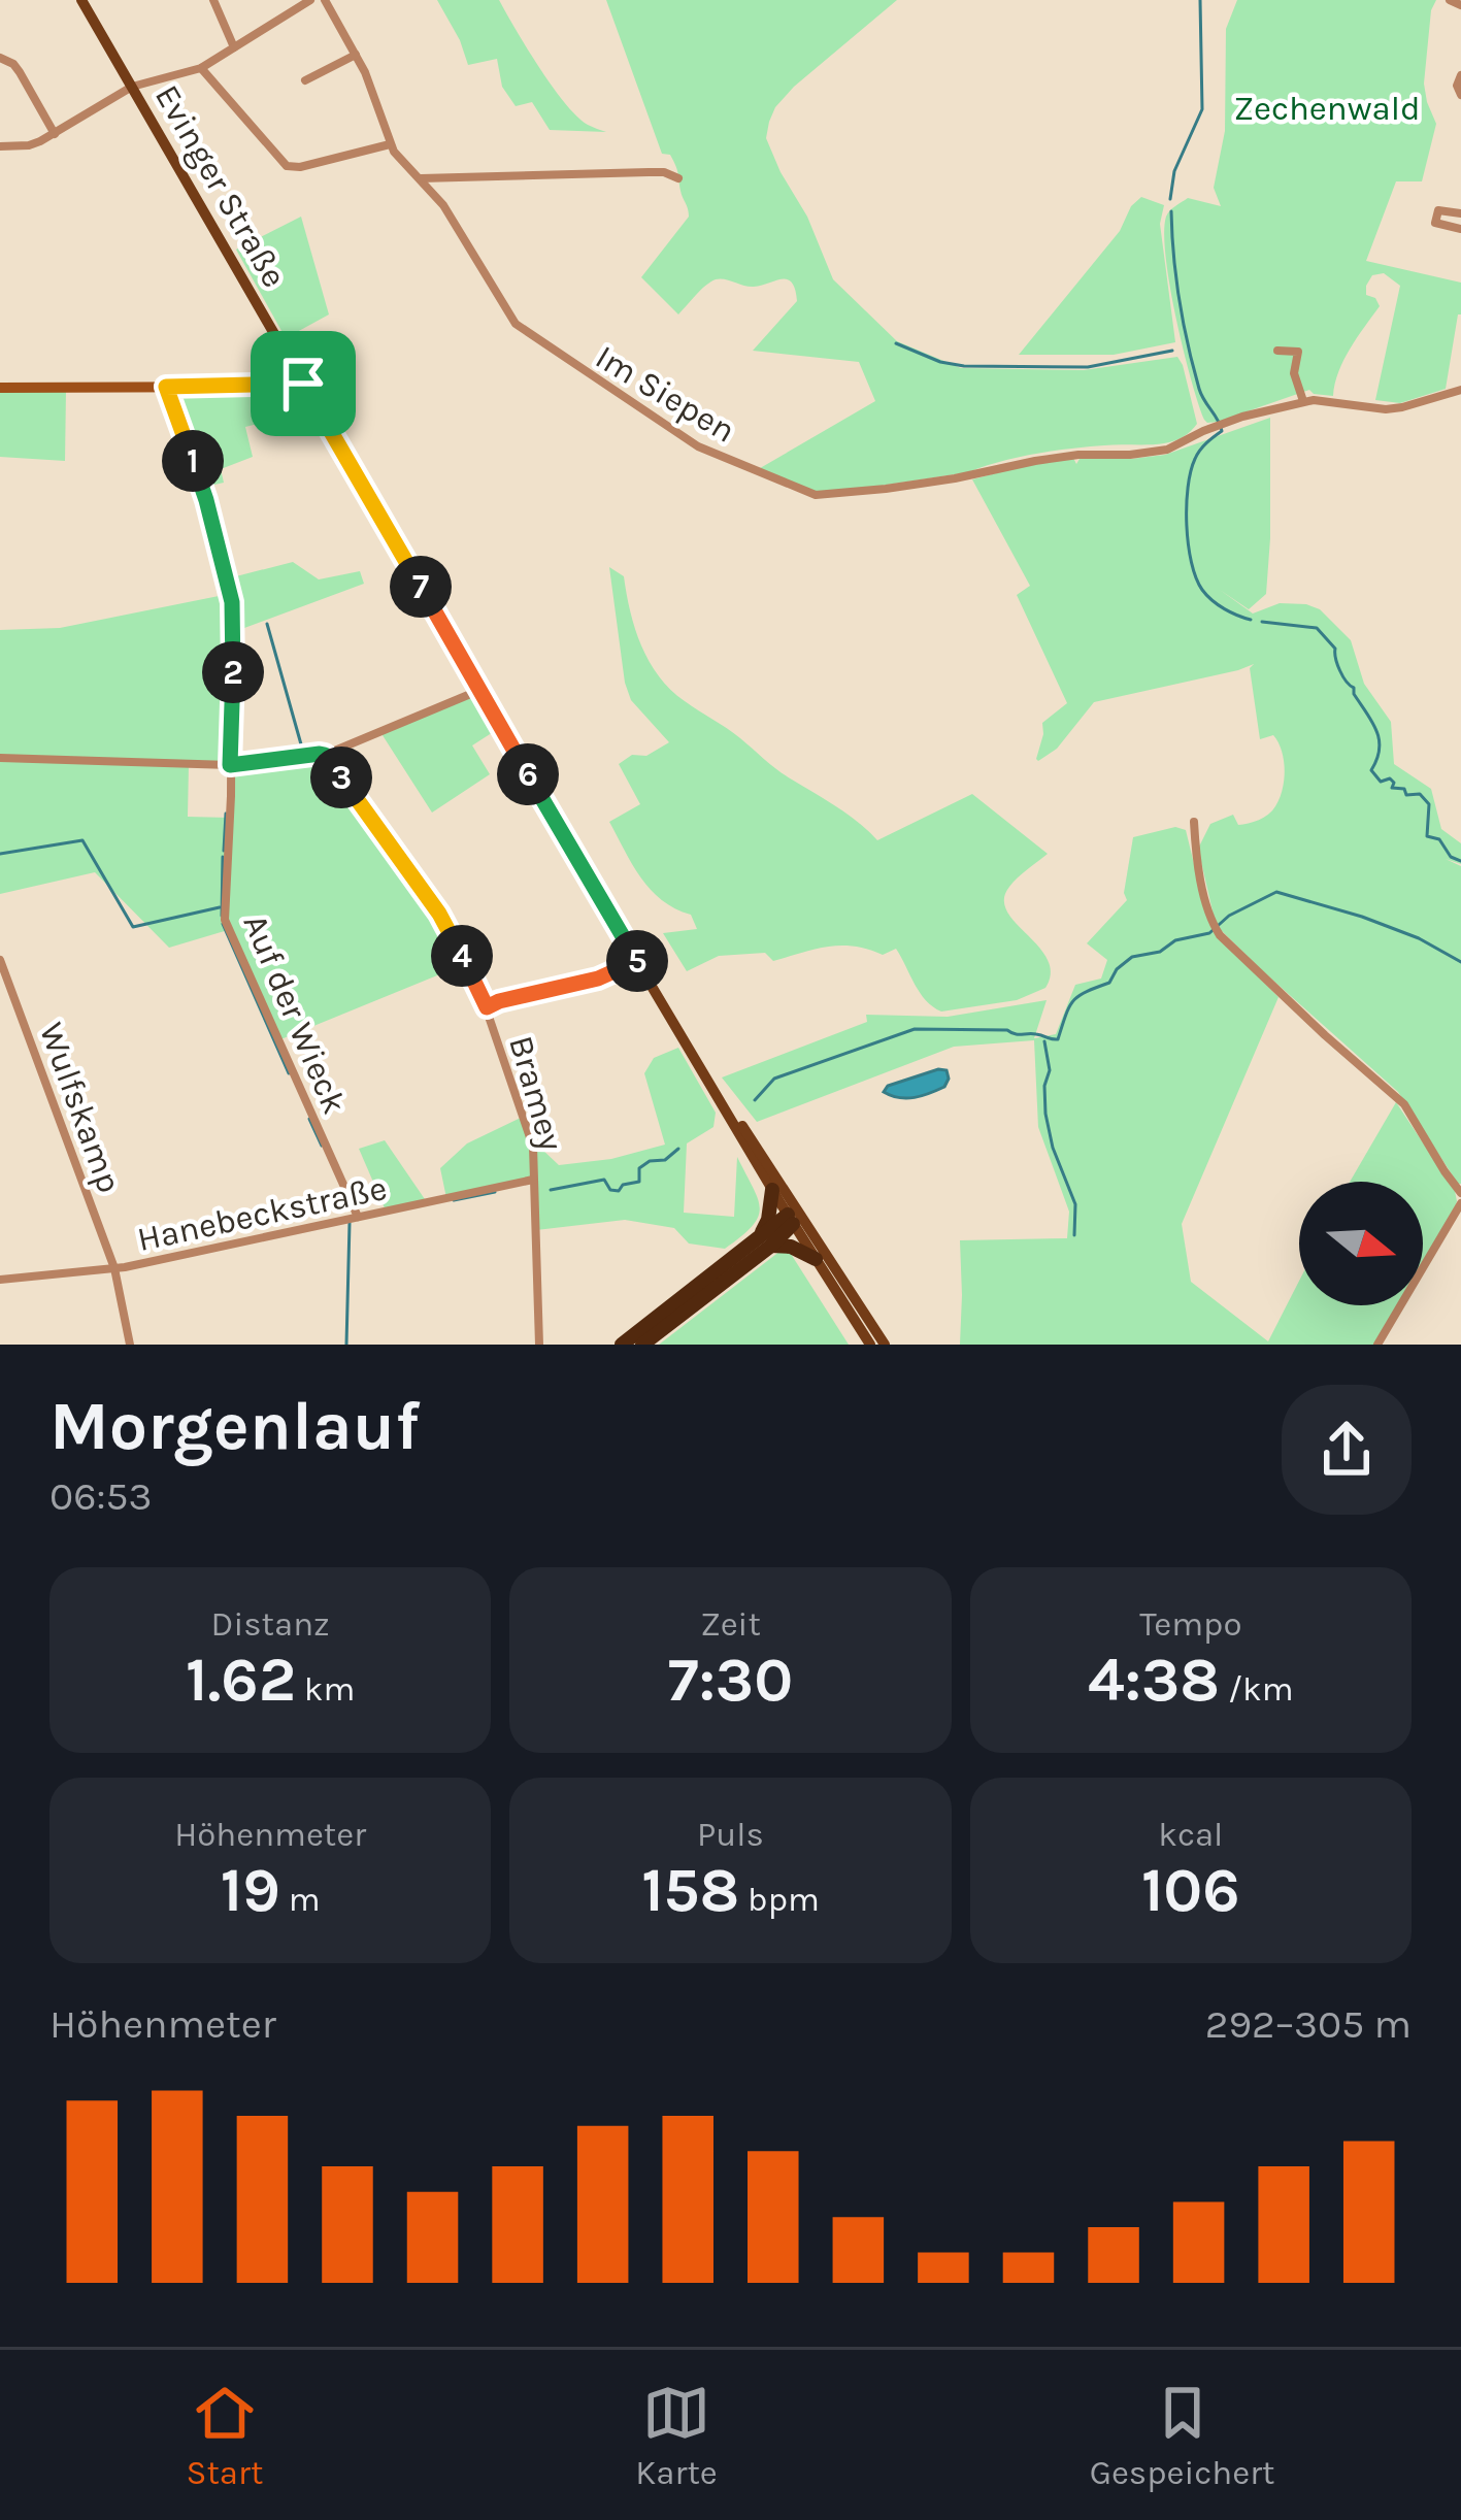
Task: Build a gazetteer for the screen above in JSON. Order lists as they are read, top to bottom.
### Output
{
  "streets": {
    "main road": ["Evinger Straße"],
    "street": [
      "Im Siepen",
      "Auf der Wieck",
      "Bramey",
      "Wulfskamp",
      "Hanebeckstraße"
    ]
  },
  "crossings": [
    ["Auf der Wieck", "Hanebeckstraße"],
    ["Bramey", "Hanebeckstraße"],
    ["Wulfskamp", "Hanebeckstraße"]
  ],
  "parks": ["Zechenwald"],
  "north": "right",
  "page": {
    "pins": [
      "1",
      "7",
      "2",
      "6",
      "3",
      "4",
      "5"
    ],
    "heading": ["Morgenlauf", "06:53"],
    "stats": [
      ["Distanz", "1.62 km"],
      ["Zeit", "7:30"],
      ["Tempo", "4:38 /km"],
      ["Höhenmeter", "19 m"],
      ["Puls", "158 bpm"],
      ["kcal", "106"]
    ],
    "chart": ["Höhenmeter", "292–305 m"],
    "tabs": ["Start", "Karte", "Gespeichert"]
  }
}
